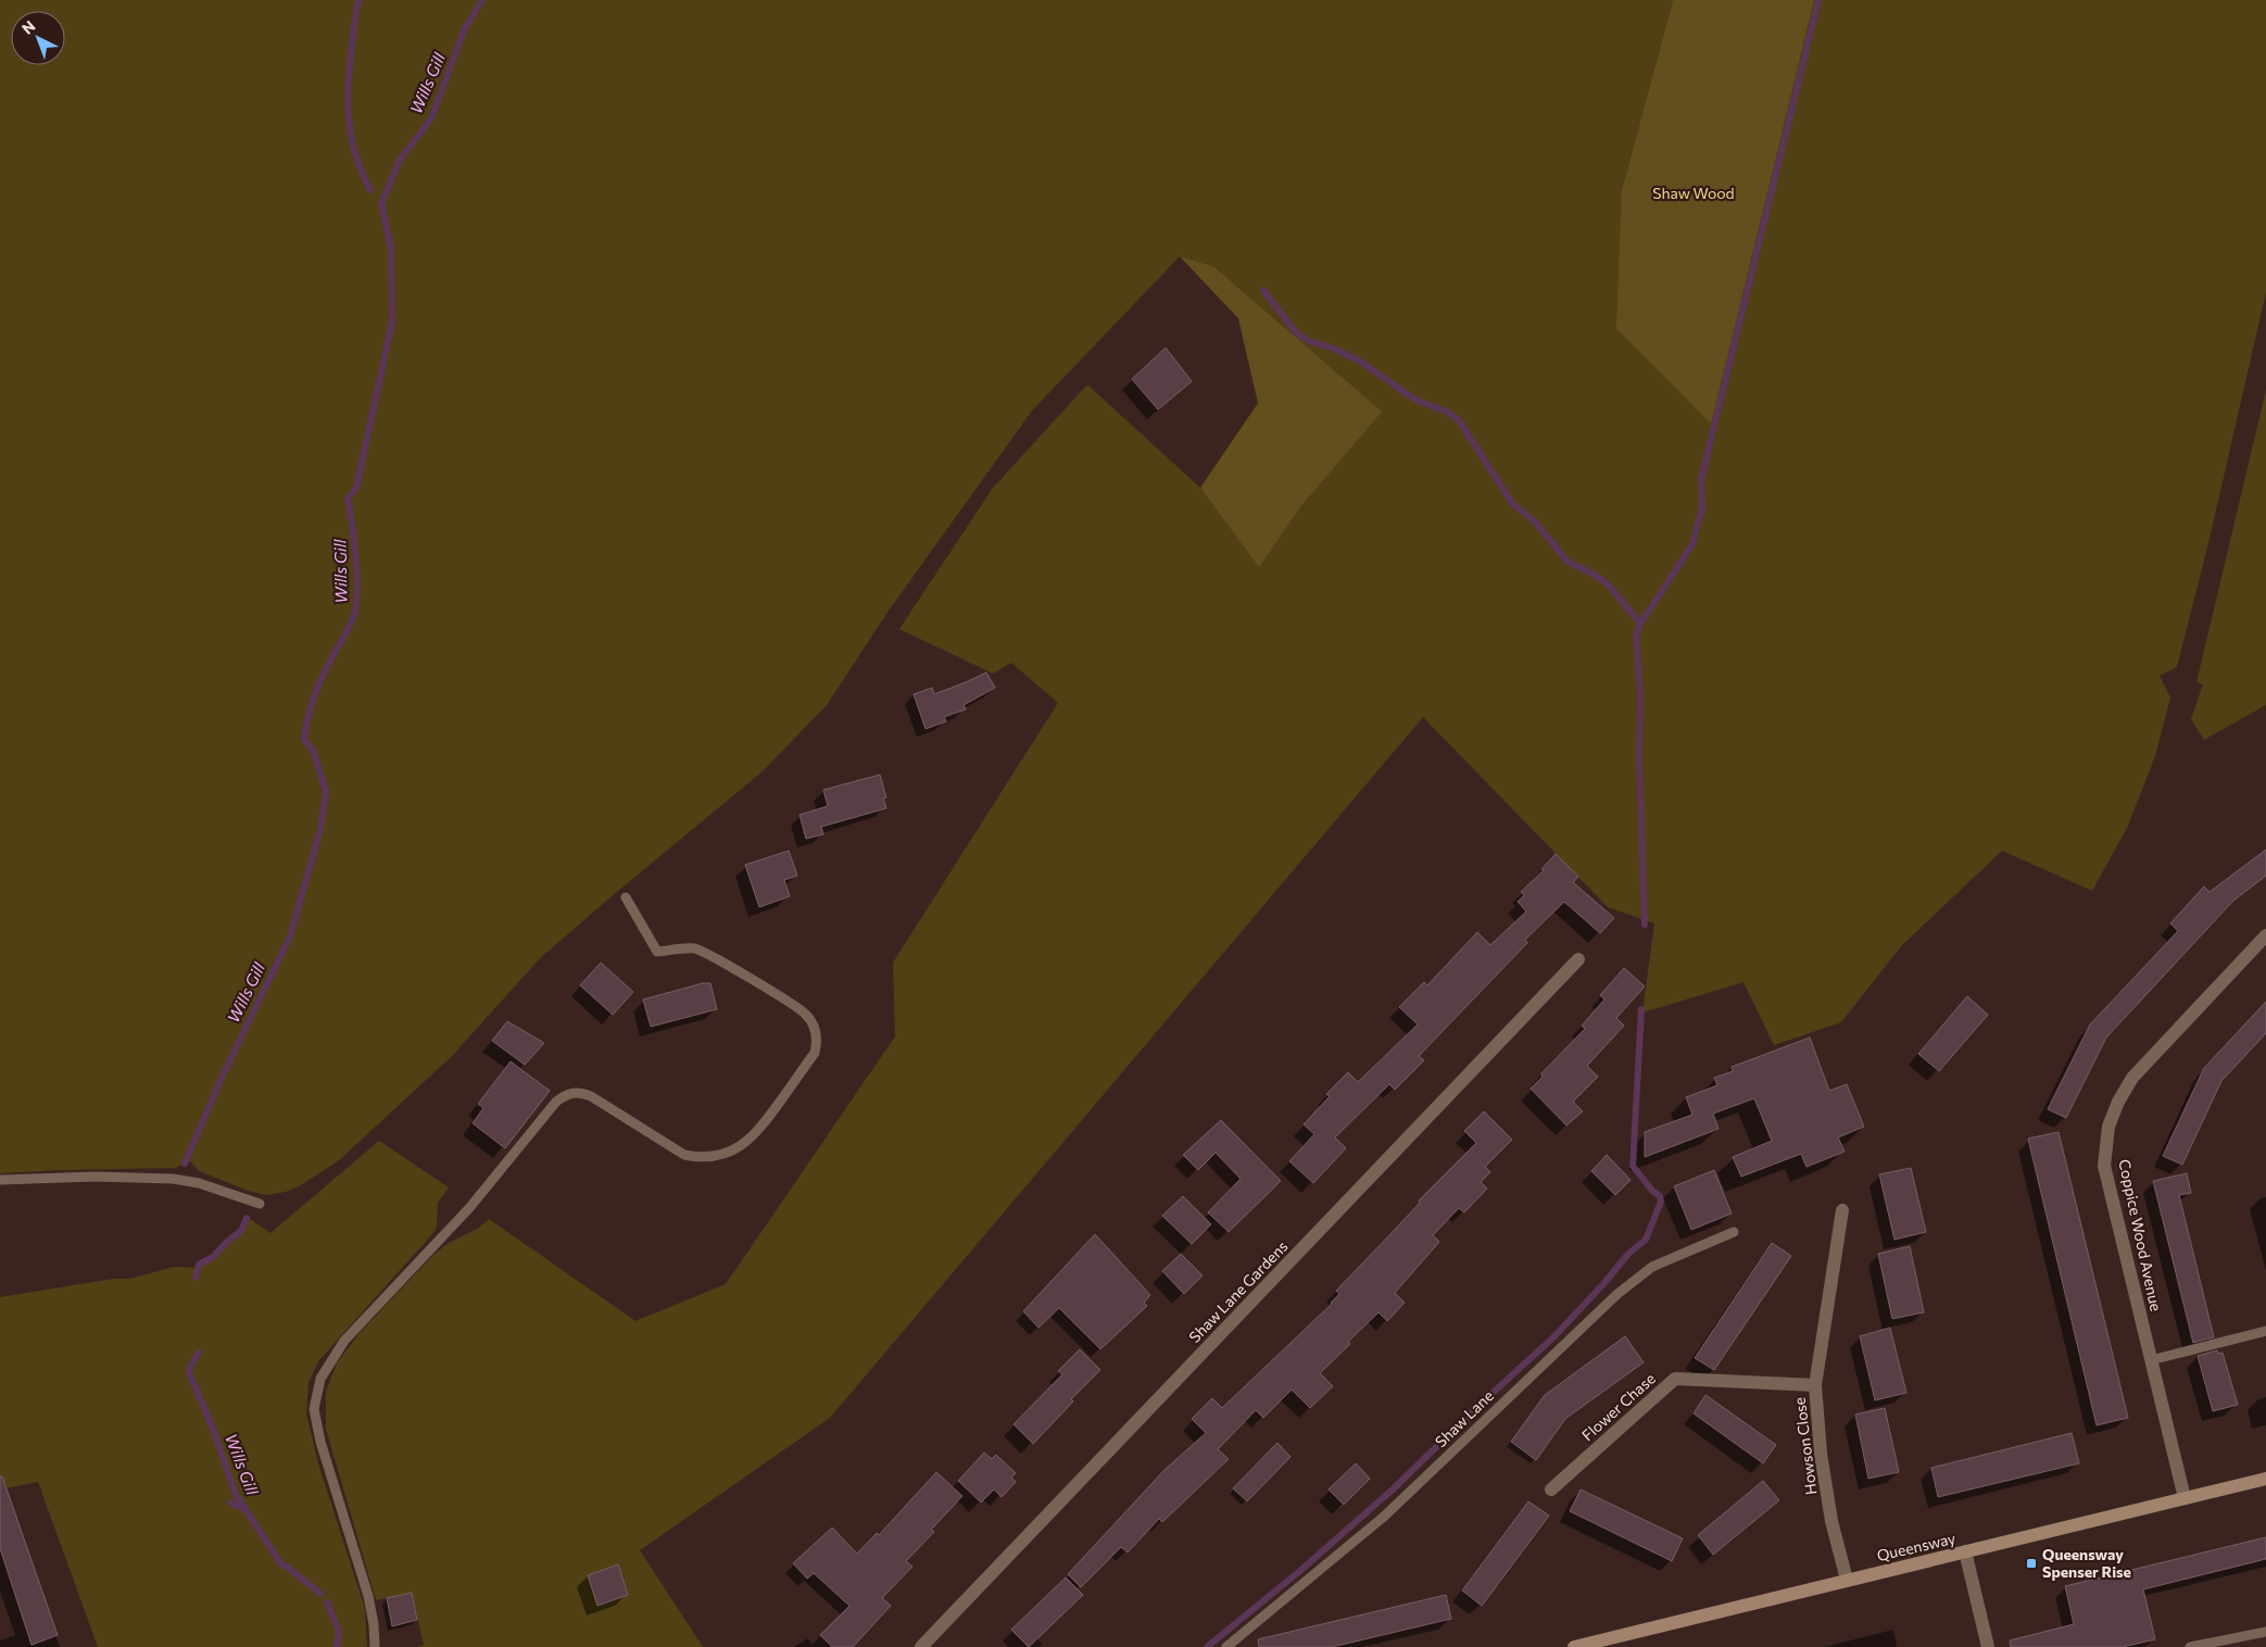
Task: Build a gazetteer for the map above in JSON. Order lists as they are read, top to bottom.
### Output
{
  "streets": {
    "street": [
      "Coppice Wood Avenue",
      "Shaw Lane Gardens",
      "Flower Chase",
      "Howson Close",
      "Queensway"
    ],
    "lane": ["Shaw Lane"]
  },
  "crossings": [
    ["Coppice Wood Avenue", "Queensway"],
    ["Flower Chase", "Howson Close"],
    ["Howson Close", "Queensway"]
  ],
  "water": ["Wills Gill"],
  "parks": ["Shaw Wood"],
  "places": {
    "transit": ["Queensway Spenser Rise"]
  },
  "north": "top left"
}
